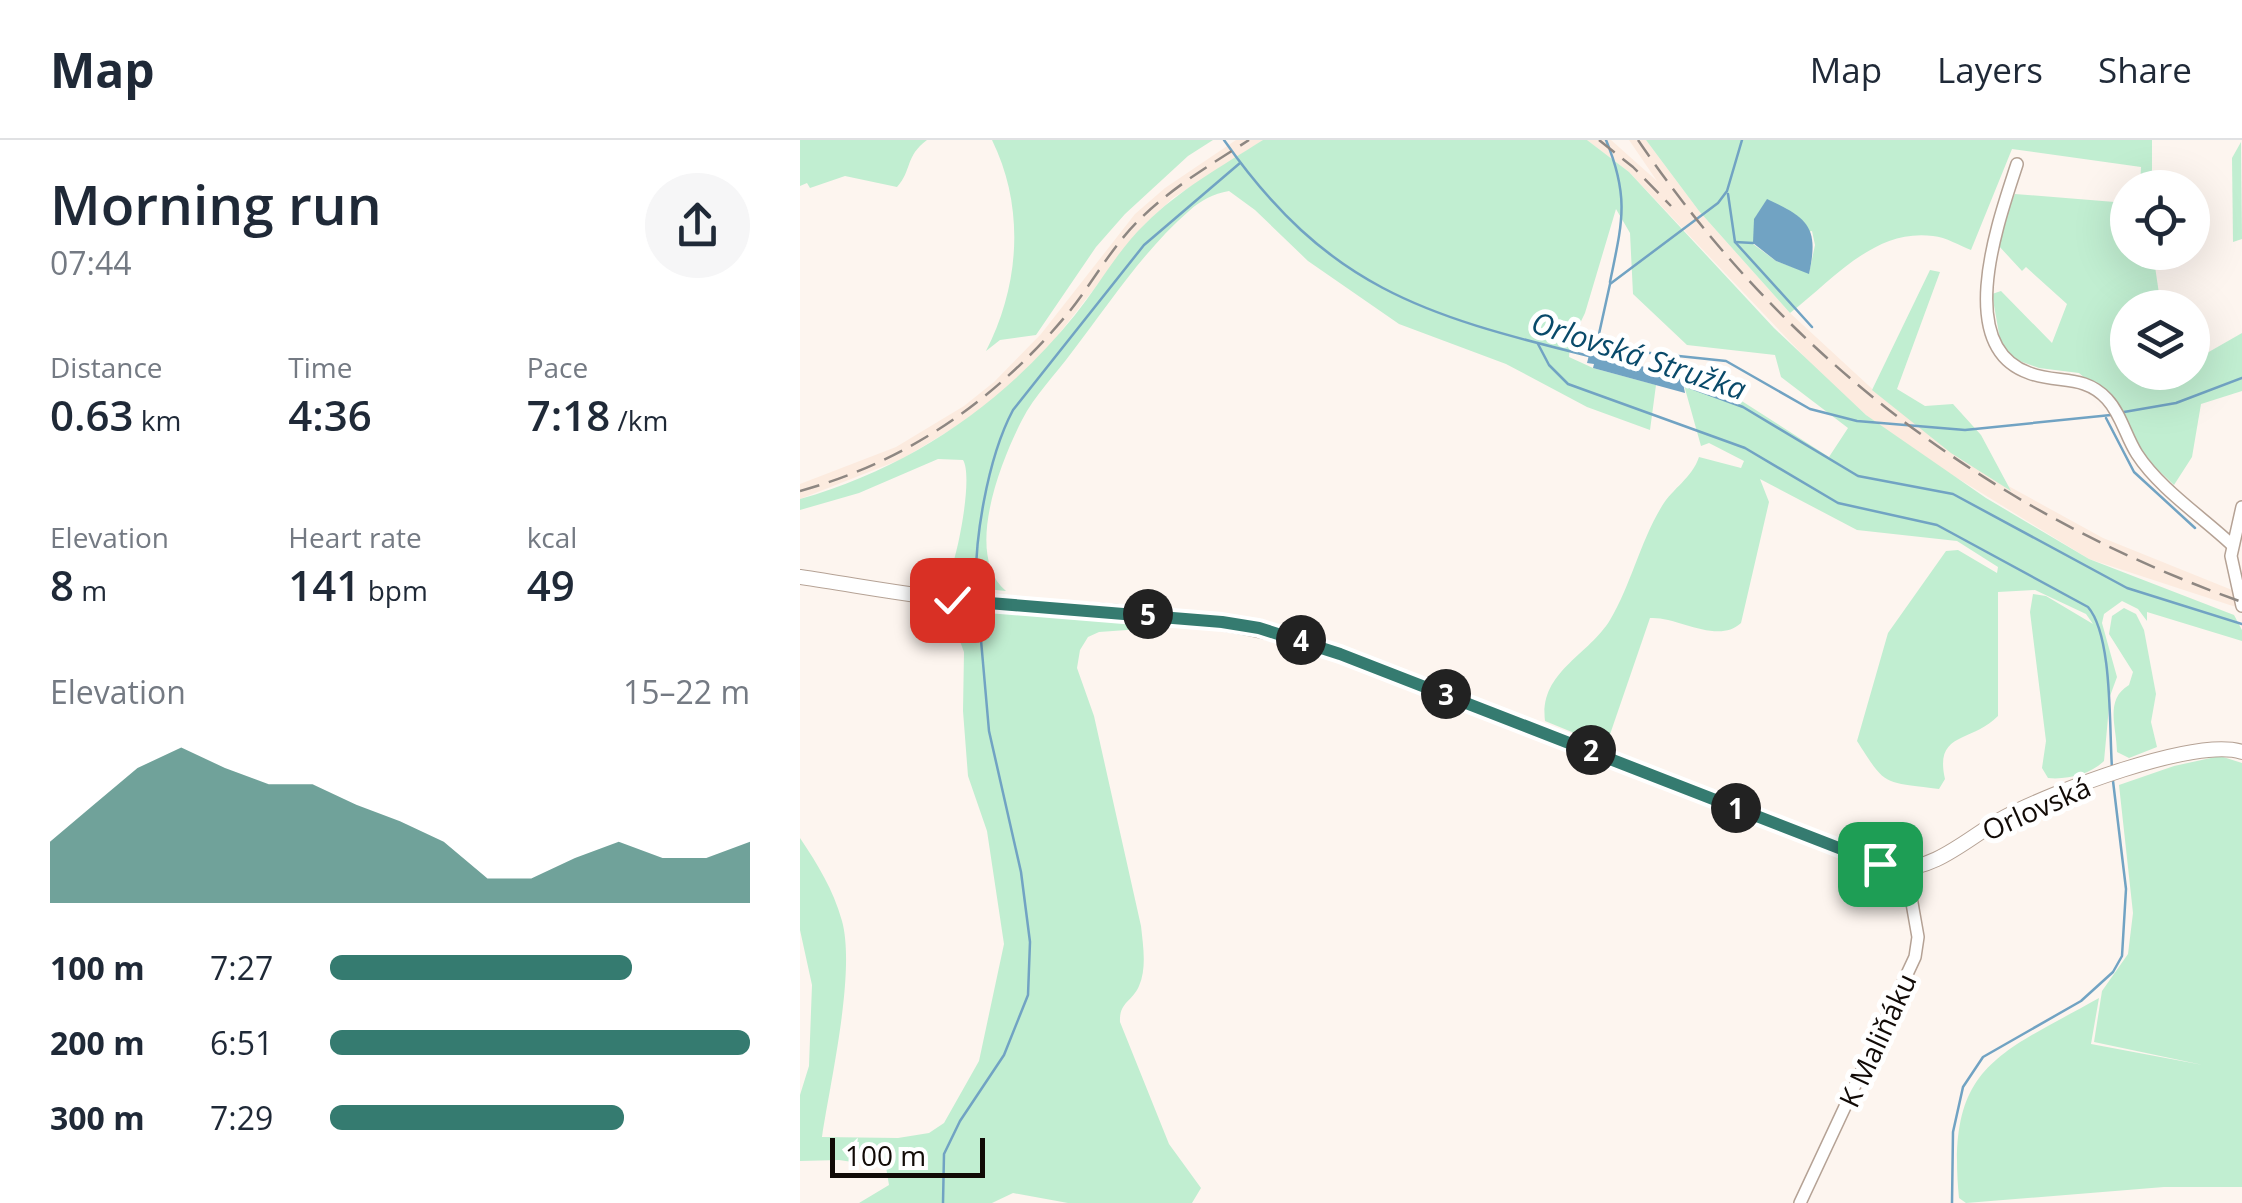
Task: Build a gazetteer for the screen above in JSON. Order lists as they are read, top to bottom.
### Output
{
  "streets": {
    "main road": ["Orlovská"],
    "street": ["K Maliňáku"]
  },
  "crossings": [
    ["Orlovská", "K Maliňáku"]
  ],
  "water": ["Orlovská Stružka"],
  "scale_bar": "100 m",
  "page": {
    "header": "Map",
    "nav": ["Map", "Layers", "Share"],
    "heading": ["Morning run", "07:44"],
    "stats": [
      ["Distance", "0.63 km"],
      ["Time", "4:36"],
      ["Pace", "7:18 /km"],
      ["Elevation", "8 m"],
      ["Heart rate", "141 bpm"],
      ["kcal", "49"]
    ],
    "pins": [
      "5",
      "4",
      "3",
      "2",
      "1"
    ],
    "chart": ["Elevation", "15–22 m"],
    "list": [
      {
        "name": "100 m",
        "note": "7:27"
      },
      {
        "name": "200 m",
        "note": "6:51"
      },
      {
        "name": "300 m",
        "note": "7:29"
      }
    ],
    "scale": "100 m"
  }
}
